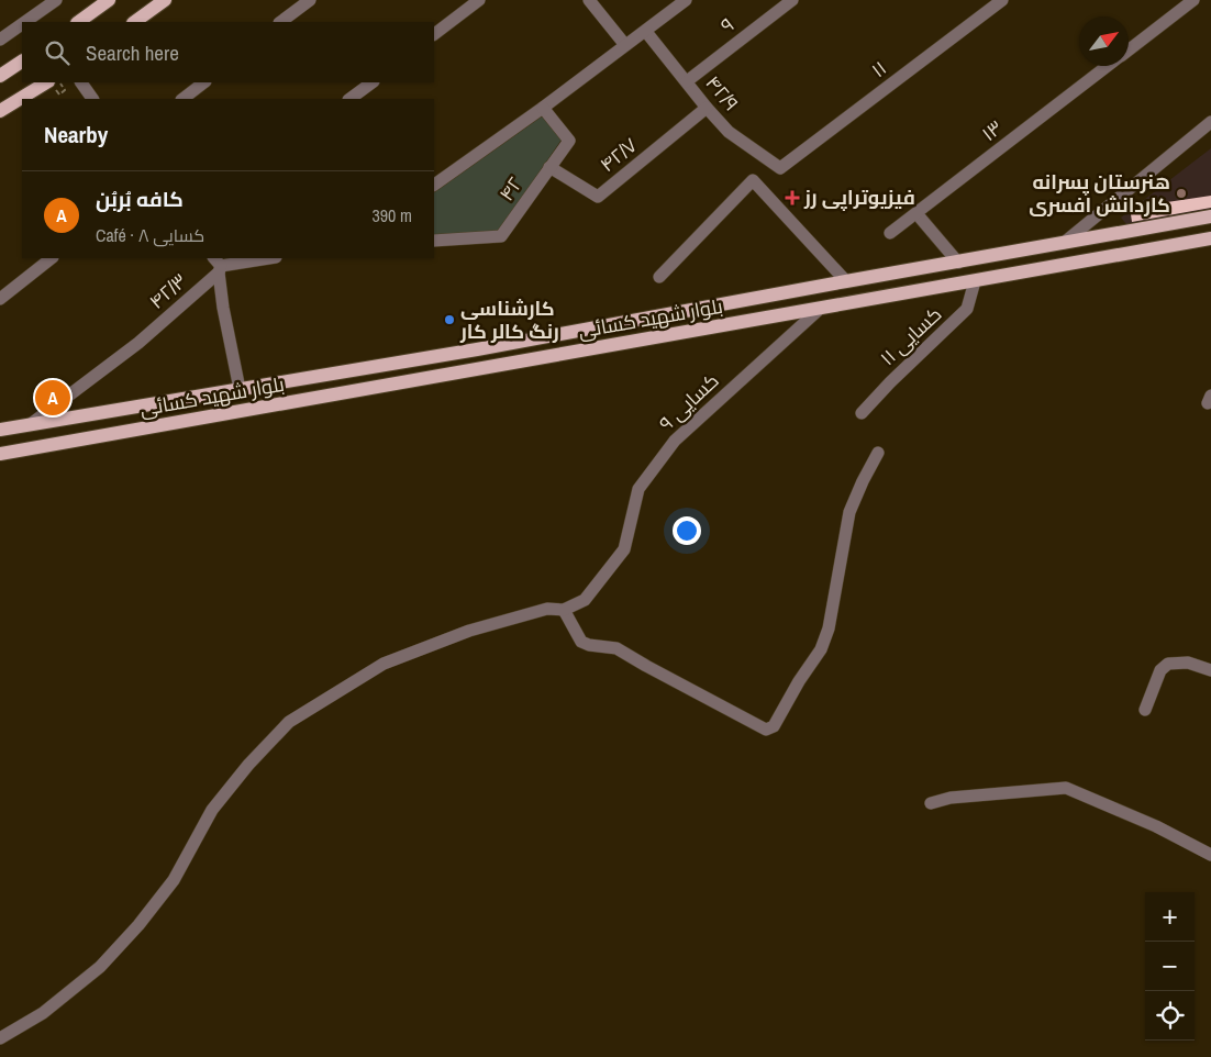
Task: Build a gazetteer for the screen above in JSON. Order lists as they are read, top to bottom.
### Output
{
  "streets": {
    "main road": ["بلوار شهید کسائی"],
    "street": [
      "۹",
      "۱۱",
      "۴۲/۹",
      "۱۳",
      "۴۲/۷",
      "۴۲",
      "۴۲/۳",
      "۱۱ کسایی",
      "۹ کسایی"
    ]
  },
  "crossings": [
    ["۹", "۴۲/۹"],
    ["۱۱", "۴۲/۹"],
    ["۴۲/۹", "۴۲/۷"],
    ["۴۲/۷", "۴۲"],
    ["۴۲/۳", "بلوار شهید کسائی"],
    ["بلوار شهید کسائی", "۱۱ کسایی"],
    ["بلوار شهید کسائی", "۹ کسایی"]
  ],
  "places": {
    "other": ["هنرستان پسرانه کاردانش افسری", "کارشناسی رنگ کالر کار"],
    "health": ["فیزیوتراپی رز"]
  },
  "north": "top right",
  "page": {
    "search": "Search here",
    "heading": "Nearby",
    "list": [
      {
        "mark": "A",
        "name": "کافه بُربُن",
        "note": "Café · ۸ کسایی",
        "value": "390 m"
      }
    ],
    "pins": "A",
    "map_buttons": ["+", "−"]
  }
}
